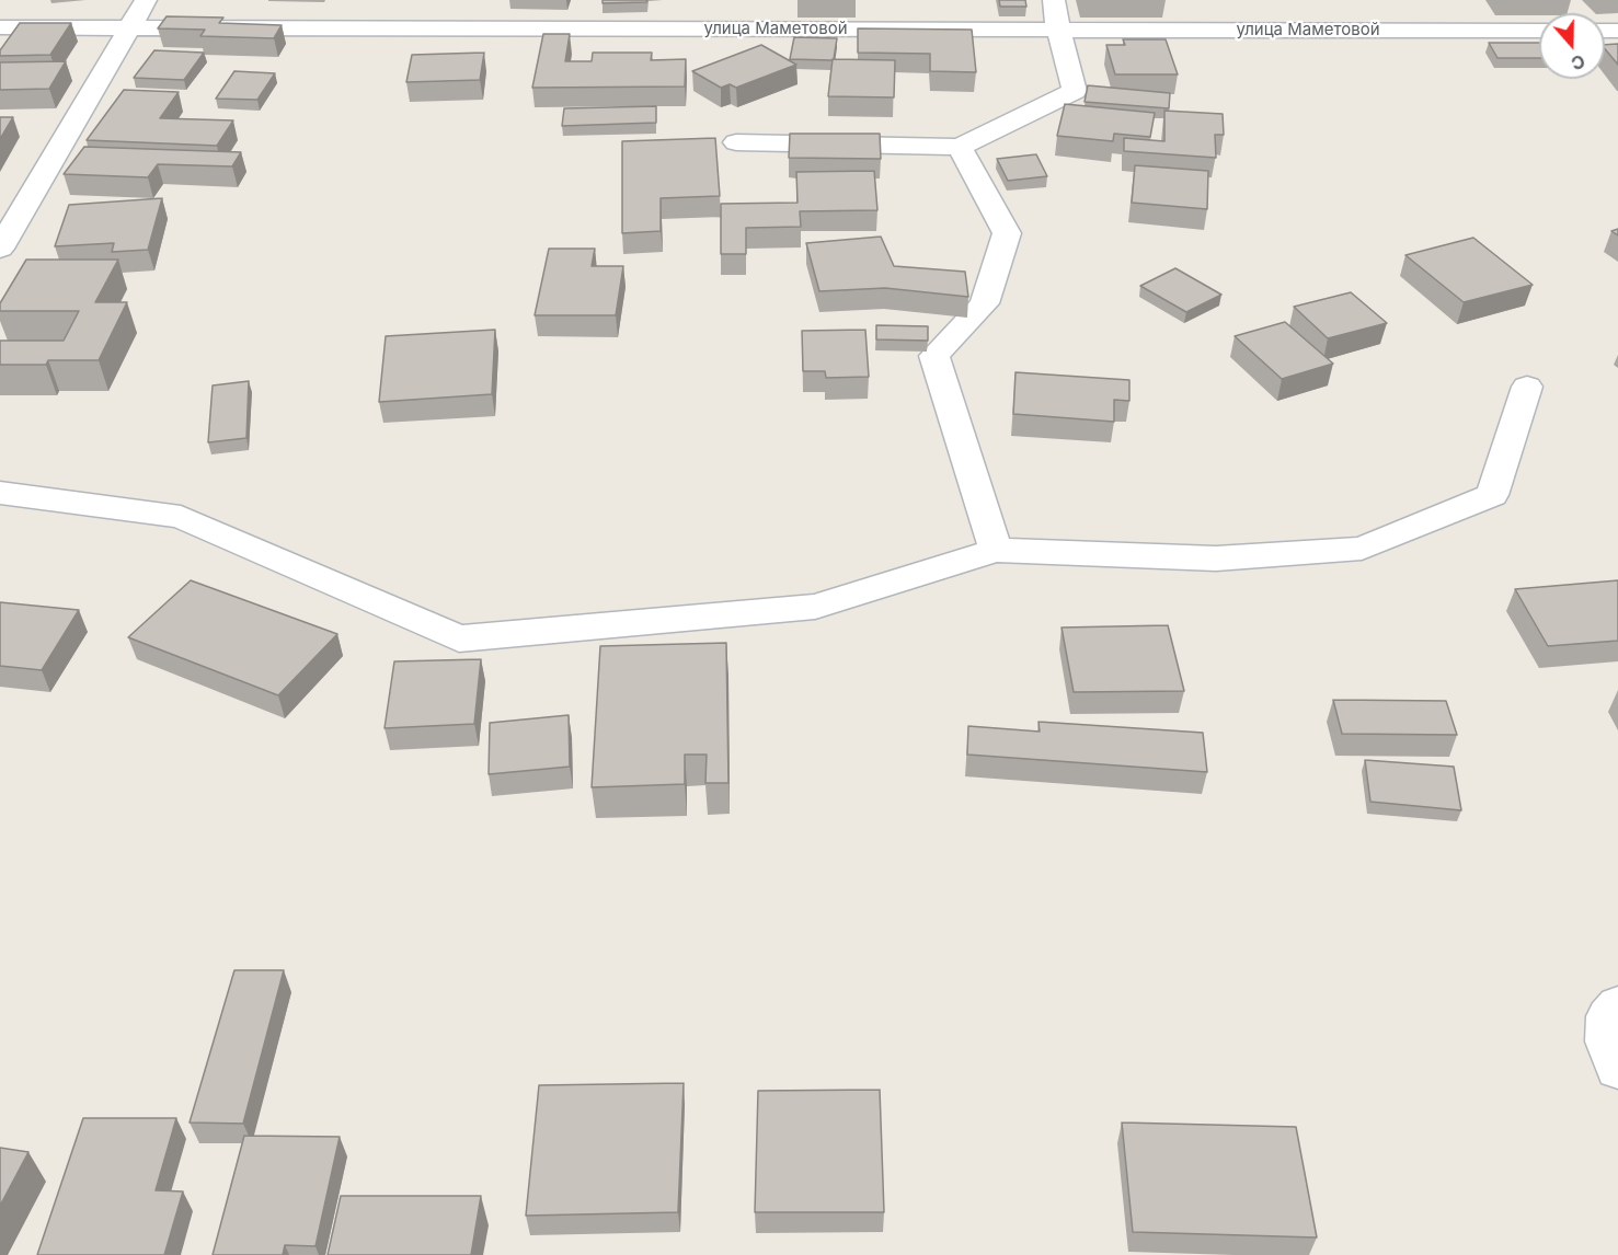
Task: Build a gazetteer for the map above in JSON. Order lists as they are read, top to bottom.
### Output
{
  "streets": {
    "street": ["улица Маметовой"]
  },
  "north": "bottom"
}
